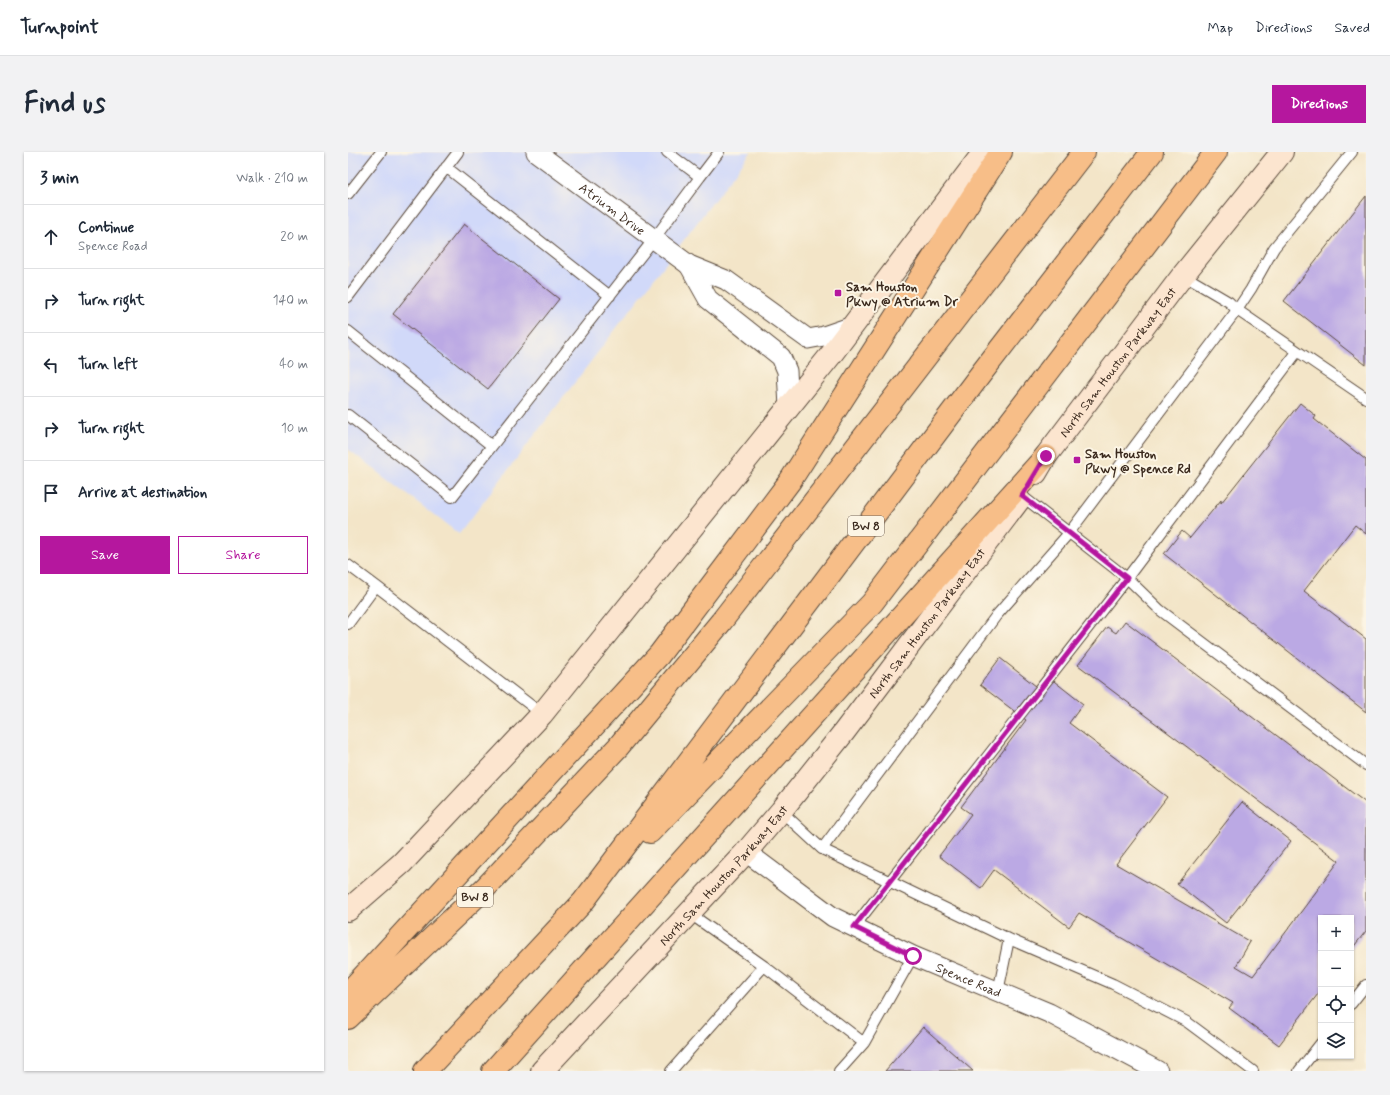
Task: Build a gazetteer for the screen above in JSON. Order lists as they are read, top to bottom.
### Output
{
  "streets": {
    "highway": ["BW 8"],
    "main road": ["North Sam Houston Parkway East"],
    "street": ["Atrium Drive", "Spence Road"]
  },
  "crossings": [
    ["North Sam Houston Parkway East", "Spence Road"]
  ],
  "places": {
    "transit": ["Sam Houston Pkwy @ Atrium Dr", "Sam Houston Pkwy @ Spence Rd"]
  },
  "page": {
    "header": "Turnpoint",
    "nav": ["Map", "Directions", "Saved"],
    "buttons": [
      "Directions",
      ["Save", "Share"]
    ],
    "title": "Find us",
    "heading": ["3 min", "Walk · 210 m"],
    "list": [
      ["Continue", "Spence Road", "20 m"],
      ["Turn right", "140 m"],
      ["Turn left", "40 m"],
      ["Turn right", "10 m"],
      "Arrive at destination"
    ],
    "map_buttons": ["+", "−"]
  }
}
